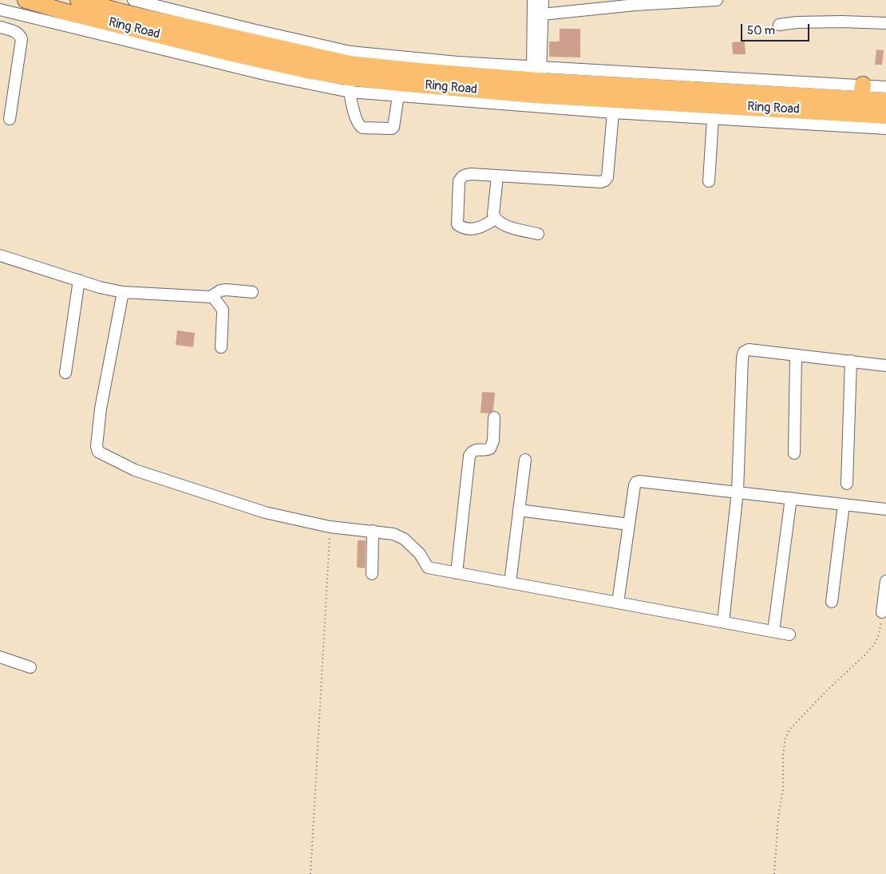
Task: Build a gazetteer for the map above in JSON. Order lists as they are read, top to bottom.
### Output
{
  "streets": {
    "highway": ["Ring Road"]
  },
  "scale_bar": "50 m"
}
